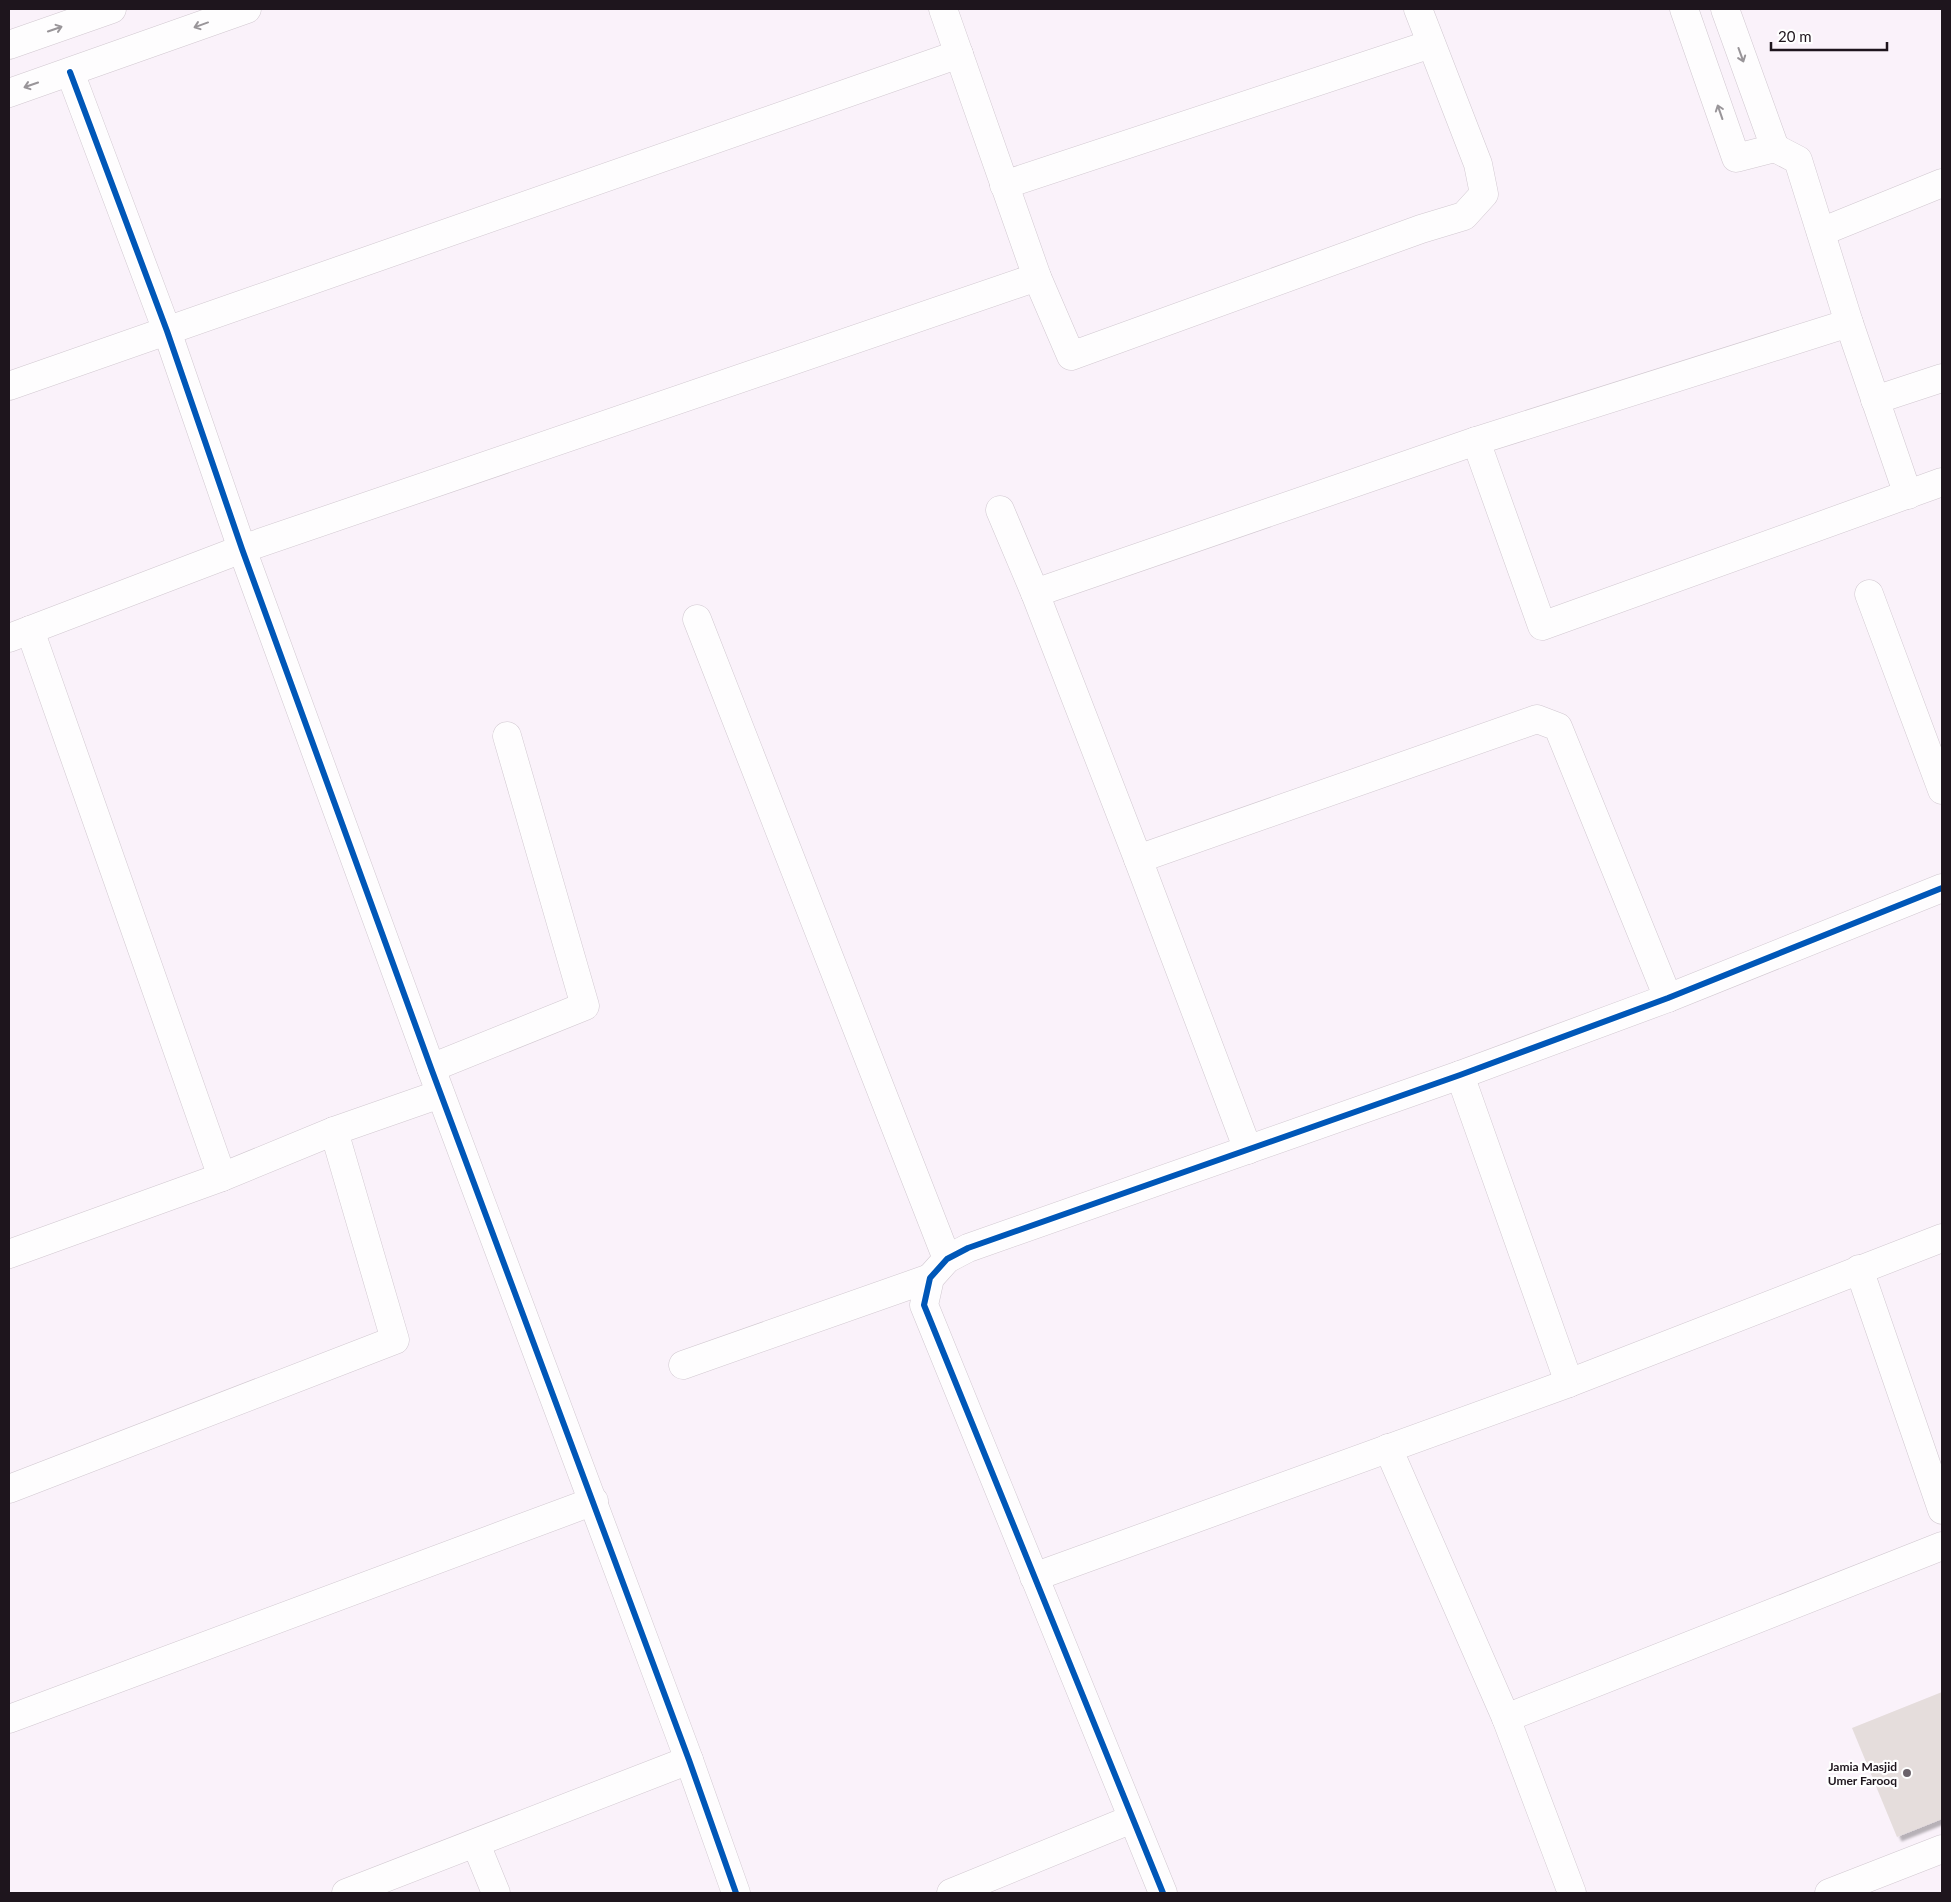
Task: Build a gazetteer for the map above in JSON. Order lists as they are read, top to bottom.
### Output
{
  "places": ["Jamia Masjid Umer Farooq"],
  "scale_bar": "20 m"
}
